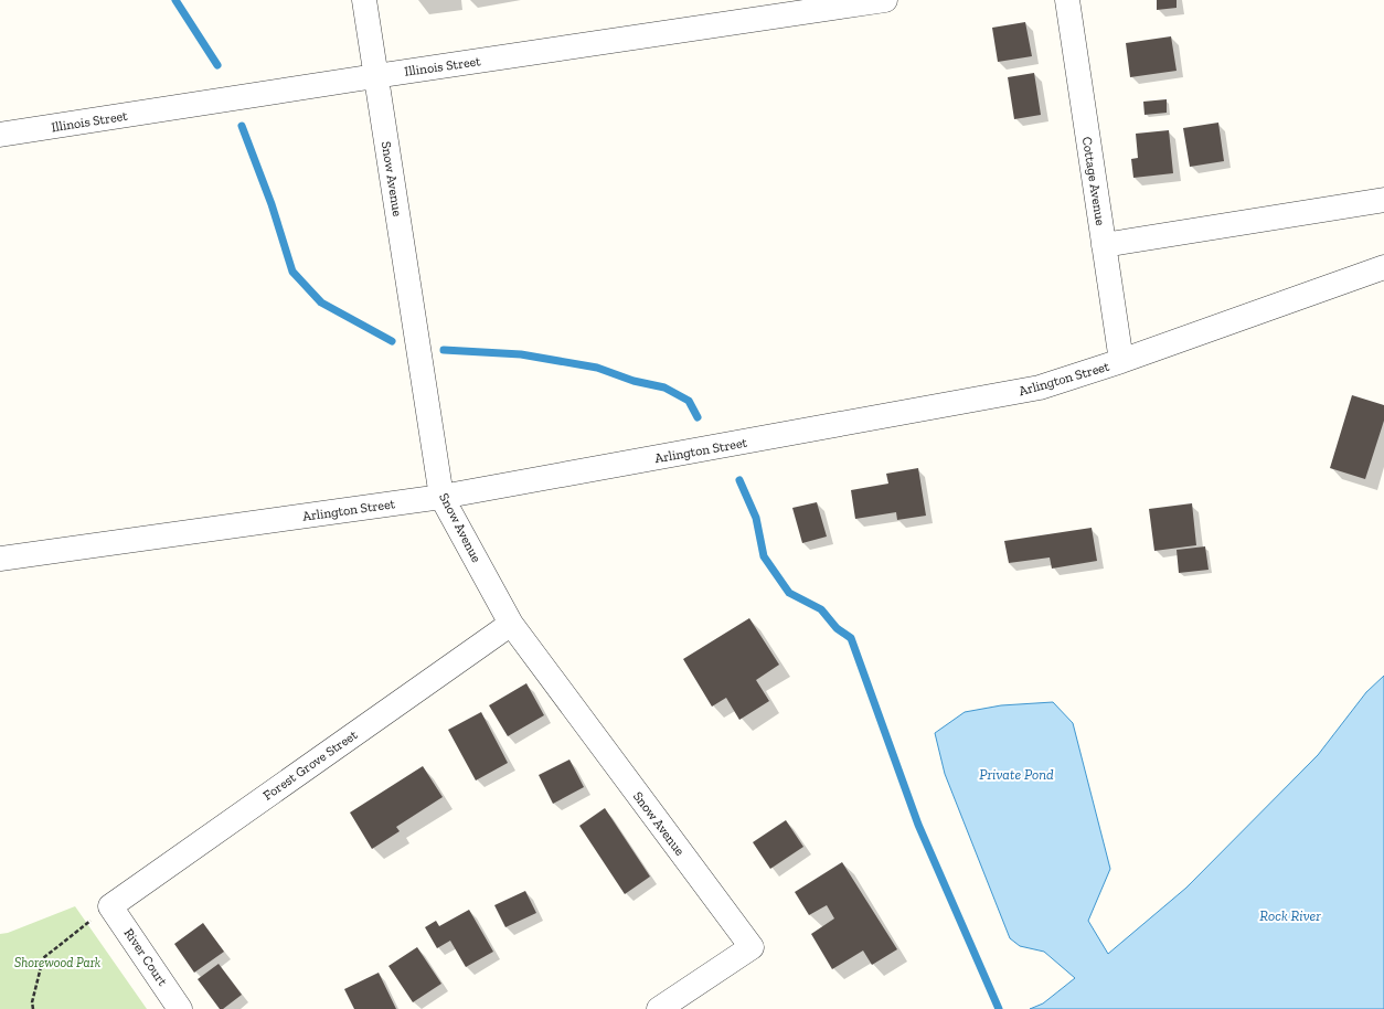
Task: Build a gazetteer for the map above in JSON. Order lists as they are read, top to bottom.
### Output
{
  "streets": {
    "street": [
      "Illinois Street",
      "Snow Avenue",
      "Cottage Avenue",
      "Arlington Street",
      "Forest Grove Street",
      "River Court"
    ]
  },
  "crossings": [
    ["Illinois Street", "Snow Avenue"],
    ["Snow Avenue", "Arlington Street"],
    ["Snow Avenue", "Forest Grove Street"],
    ["Cottage Avenue", "Arlington Street"],
    ["Forest Grove Street", "River Court"]
  ],
  "water": ["Private Pond", "Rock River"],
  "parks": ["Shorewood Park"]
}
